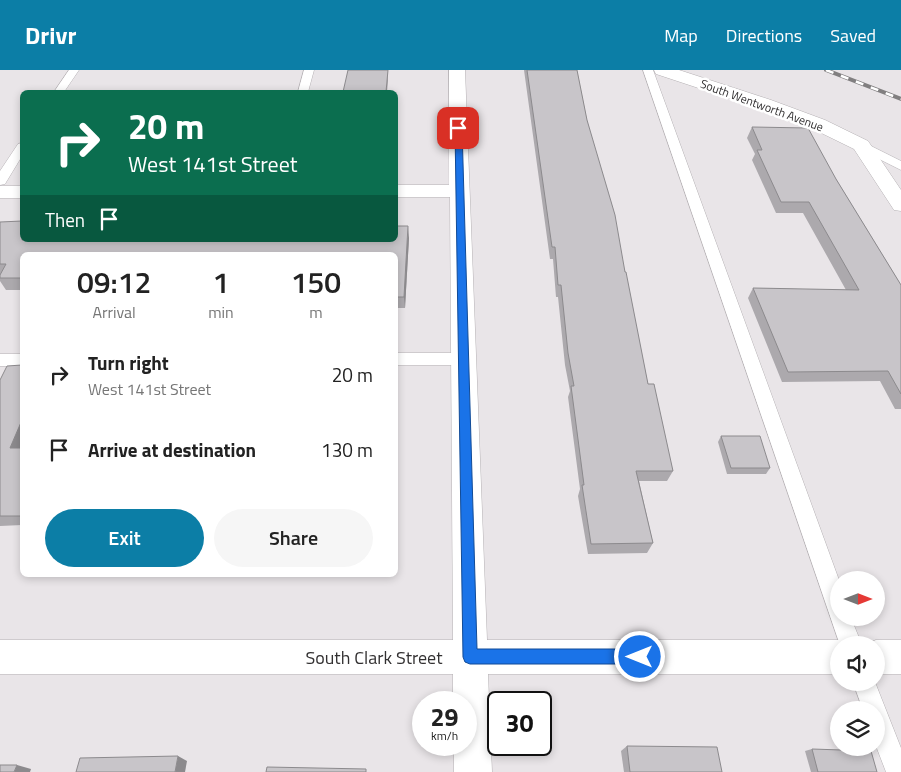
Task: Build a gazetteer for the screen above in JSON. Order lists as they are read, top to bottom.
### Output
{
  "streets": {
    "street": ["South Wentworth Avenue", "South Clark Street"]
  },
  "north": "right",
  "page": {
    "header": "Drivr",
    "nav": ["Map", "Directions", "Saved"],
    "turn": ["20 m", "West 141st Street"],
    "then": "Then",
    "eta": [
      "09:12",
      "Arrival",
      "1",
      "min",
      "150",
      "m"
    ],
    "list": [
      {
        "name": "Turn right",
        "note": "West 141st Street",
        "value": "20 m"
      },
      {
        "name": "Arrive at destination",
        "value": "130 m"
      }
    ],
    "buttons": ["Exit", "Share"],
    "speed": "29 km/h",
    "limit": "30"
  }
}
